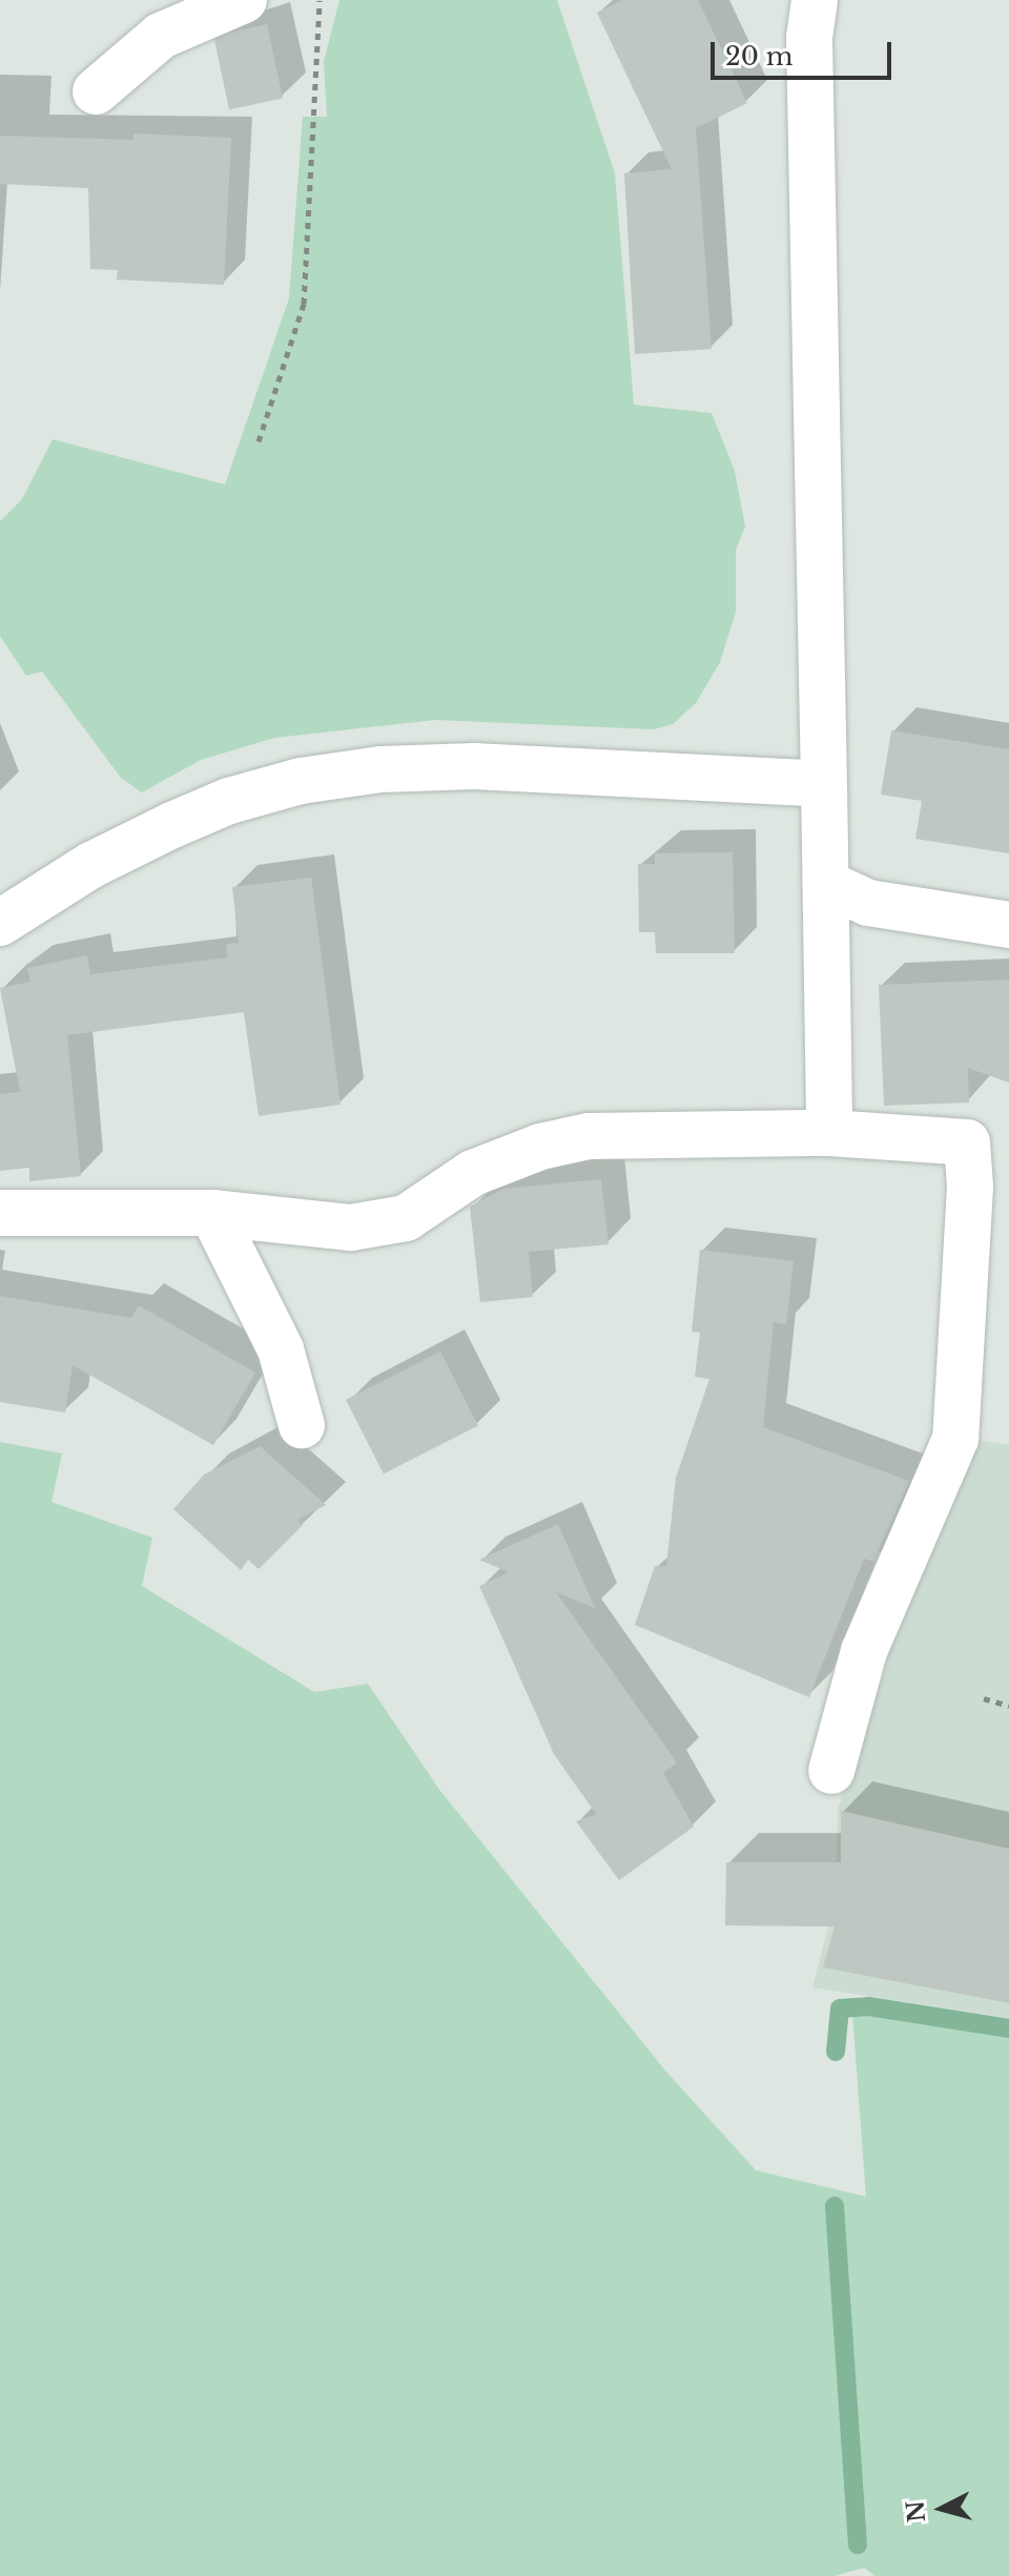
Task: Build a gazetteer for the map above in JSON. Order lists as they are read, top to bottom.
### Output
{
  "scale_bar": "20 m",
  "north": "left"
}
